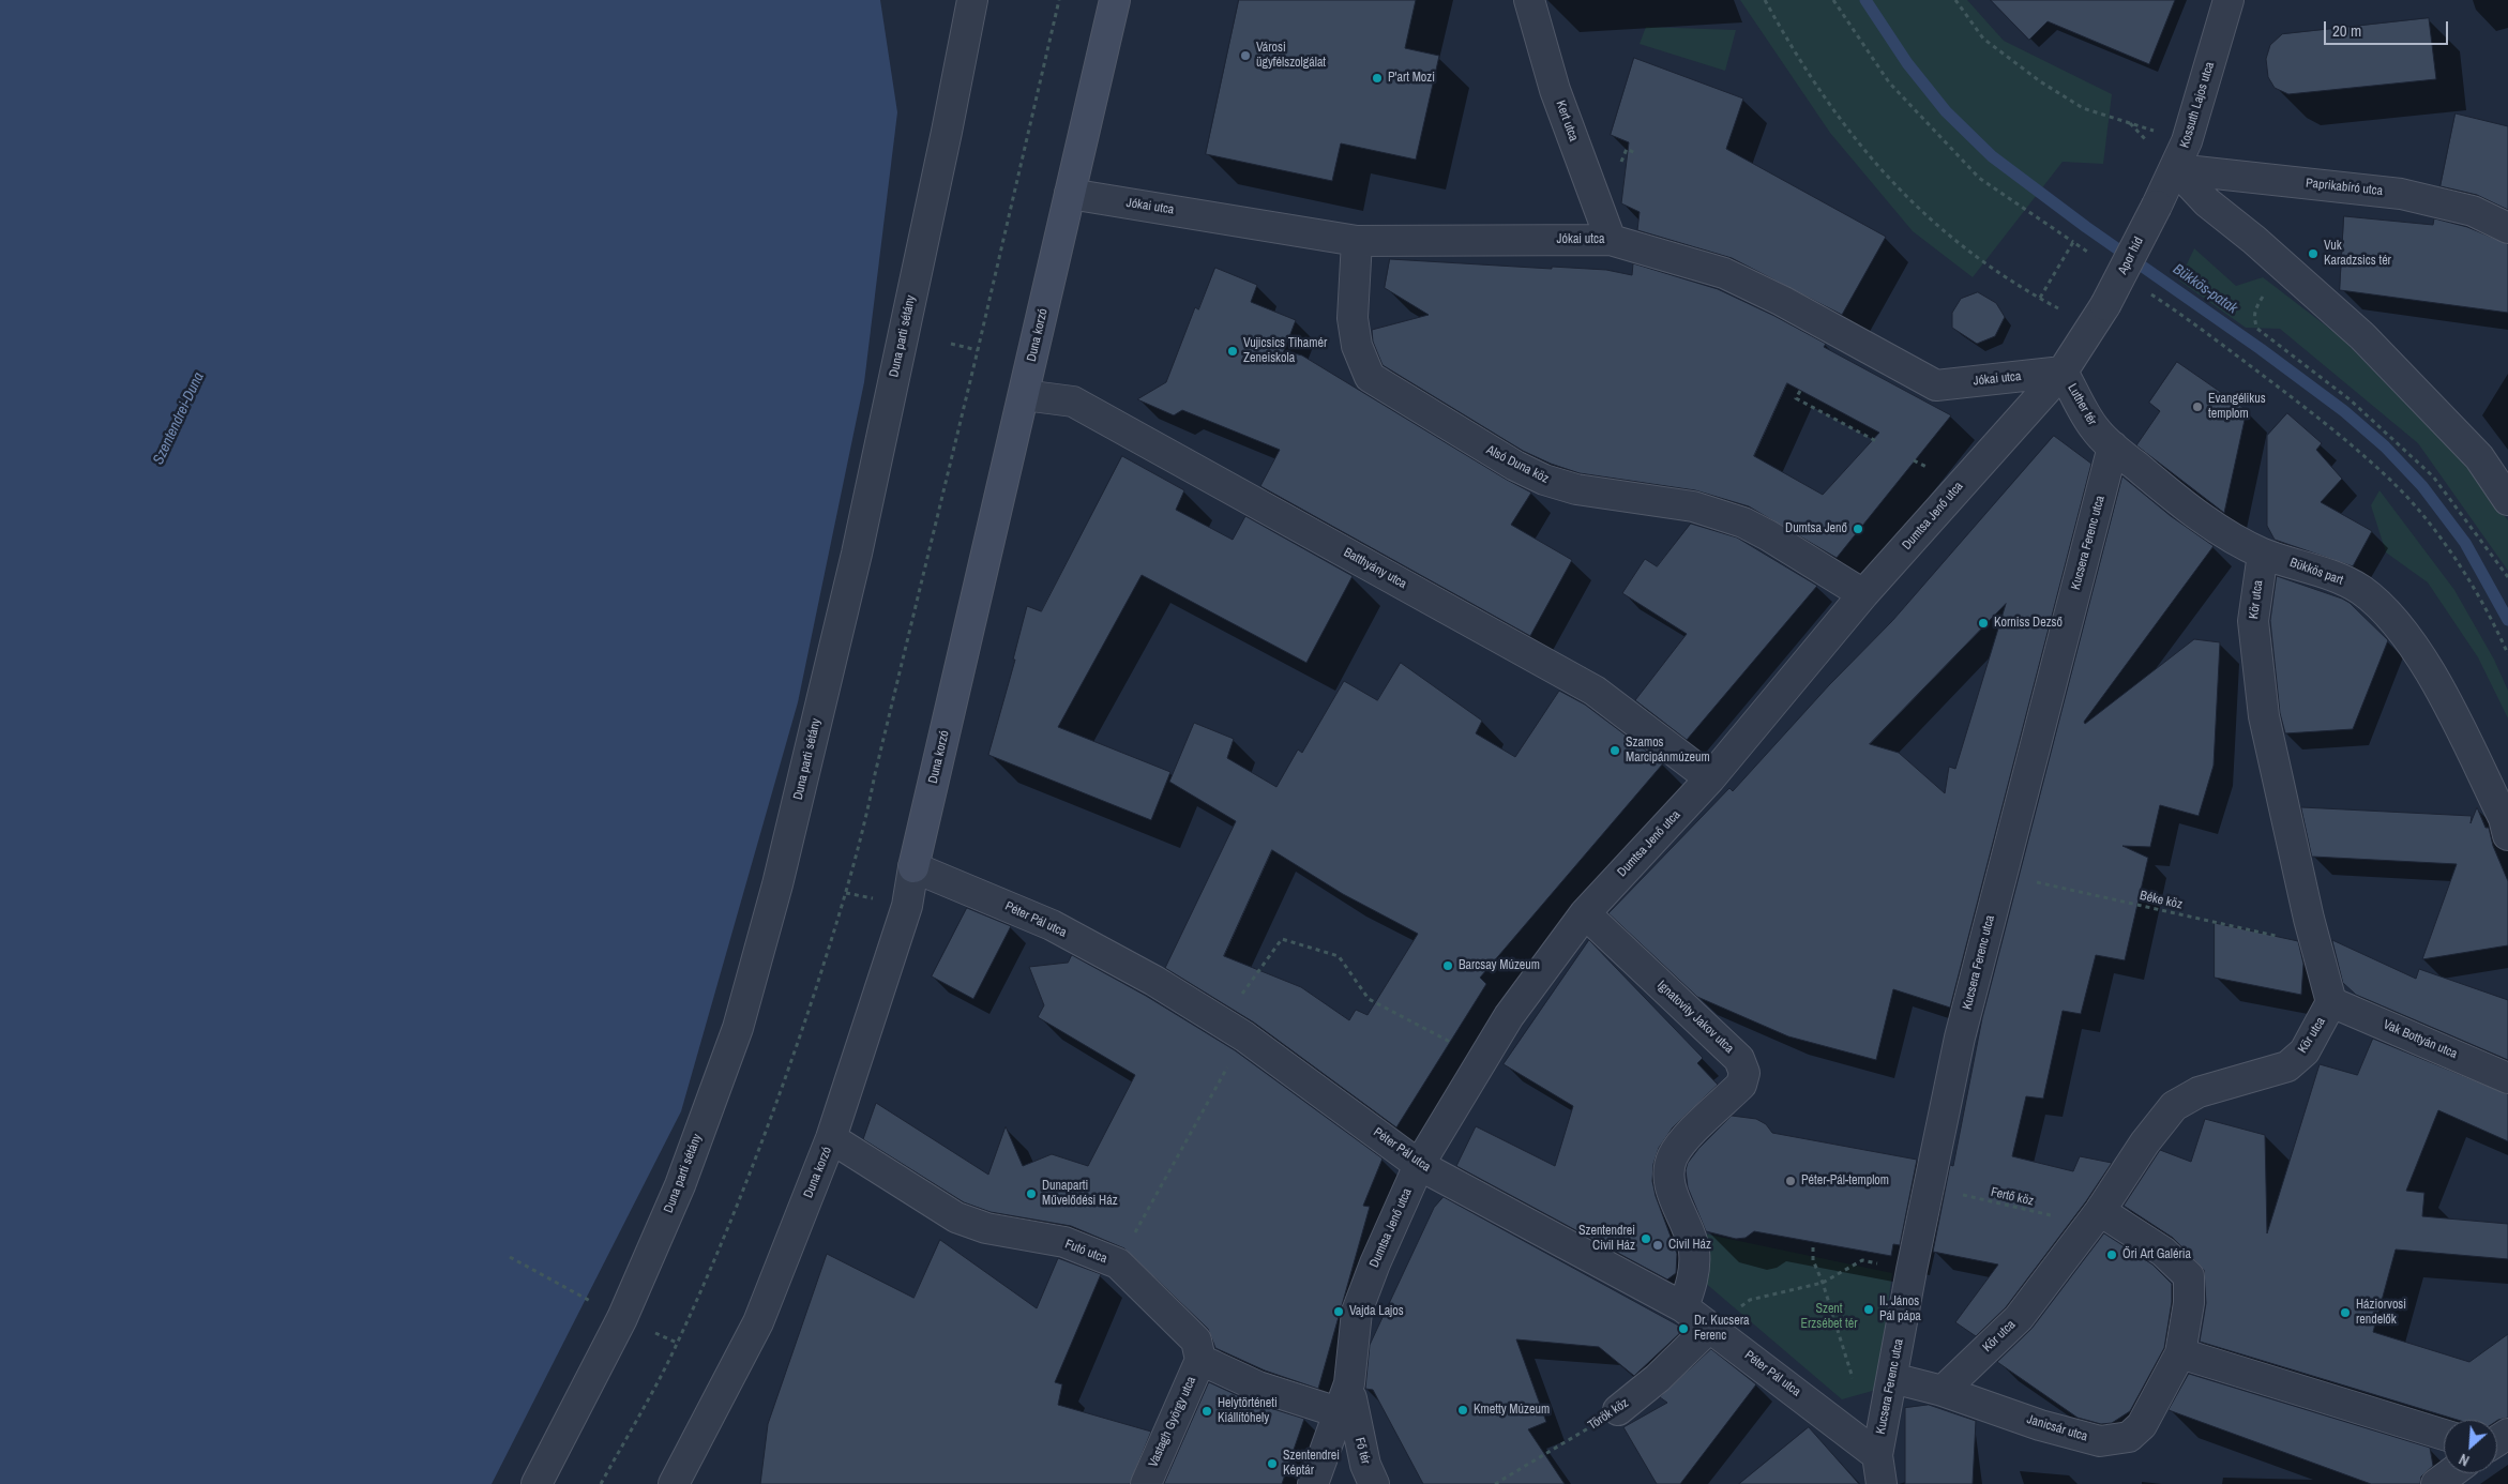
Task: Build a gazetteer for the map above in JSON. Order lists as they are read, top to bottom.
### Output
{
  "streets": {
    "street": [
      "Kossuth Lajos utca",
      "Kert utca",
      "Paprikabíró utca",
      "Jókai utca",
      "Apor híd",
      "Duna korzó",
      "Duna parti sétány",
      "Luther tér",
      "Alsó Duna köz",
      "Dumtsa Jenő utca",
      "Kucsera Ferenc utca",
      "Batthyány utca",
      "Bükkös part",
      "Kör utca",
      "Péter Pál utca",
      "Ignatovity Jakov utca",
      "Vak Bottyán utca",
      "Futó utca",
      "Török köz",
      "Vastagh György utca",
      "Janicsár utca",
      "Fő tér"
    ],
    "path": ["Béke köz", "Fertő köz"]
  },
  "crossings": [
    ["Kossuth Lajos utca", "Paprikabíró utca"],
    ["Kossuth Lajos utca", "Apor híd"],
    ["Kert utca", "Jókai utca"],
    ["Jókai utca", "Duna korzó"],
    ["Jókai utca", "Luther tér"],
    ["Jókai utca", "Alsó Duna köz"],
    ["Jókai utca", "Dumtsa Jenő utca"],
    ["Apor híd", "Luther tér"],
    ["Duna korzó", "Batthyány utca"],
    ["Duna korzó", "Péter Pál utca"],
    ["Duna korzó", "Futó utca"],
    ["Luther tér", "Dumtsa Jenő utca"],
    ["Luther tér", "Kucsera Ferenc utca"],
    ["Luther tér", "Bükkös part"],
    ["Alsó Duna köz", "Dumtsa Jenő utca"],
    ["Dumtsa Jenő utca", "Batthyány utca"],
    ["Dumtsa Jenő utca", "Péter Pál utca"],
    ["Dumtsa Jenő utca", "Ignatovity Jakov utca"],
    ["Dumtsa Jenő utca", "Fő tér"],
    ["Kucsera Ferenc utca", "Bükkös part"],
    ["Kucsera Ferenc utca", "Béke köz"],
    ["Kucsera Ferenc utca", "Péter Pál utca"],
    ["Kucsera Ferenc utca", "Fertő köz"],
    ["Kucsera Ferenc utca", "Janicsár utca"],
    ["Bükkös part", "Kör utca"],
    ["Kör utca", "Béke köz"],
    ["Kör utca", "Vak Bottyán utca"],
    ["Kör utca", "Fertő köz"],
    ["Kör utca", "Janicsár utca"],
    ["Péter Pál utca", "Ignatovity Jakov utca"],
    ["Péter Pál utca", "Török köz"],
    ["Fertő köz", "Janicsár utca"],
    ["Futó utca", "Vastagh György utca"]
  ],
  "water": ["Bükkös-patak", "Szentendrei-Duna"],
  "parks": ["Szent Erzsébet tér"],
  "places": [
    "Városi ügyfélszolgálat",
    "P'art Mozi",
    "Vuk Karadzsics tér",
    "Vujicsics Tihamér Zeneiskola",
    "Evangélikus templom",
    "Dumtsa Jenő",
    "Korniss Dezső",
    "Szamos Marcipánmúzeum",
    "Barcsay Múzeum",
    "Péter-Pál-templom",
    "Dunaparti Művelődési Ház",
    "Szentendrei Civil Ház",
    "Civil Ház",
    "Őri Art Galéria",
    "II. János Pál pápa",
    "Vajda Lajos",
    "Háziorvosi rendelők",
    "Dr. Kucsera Ferenc",
    "Kmetty Múzeum",
    "Helytörténeti Kiállítóhely",
    "Szentendrei Képtár"
  ],
  "scale_bar": "20 m",
  "north": "bottom left"
}
